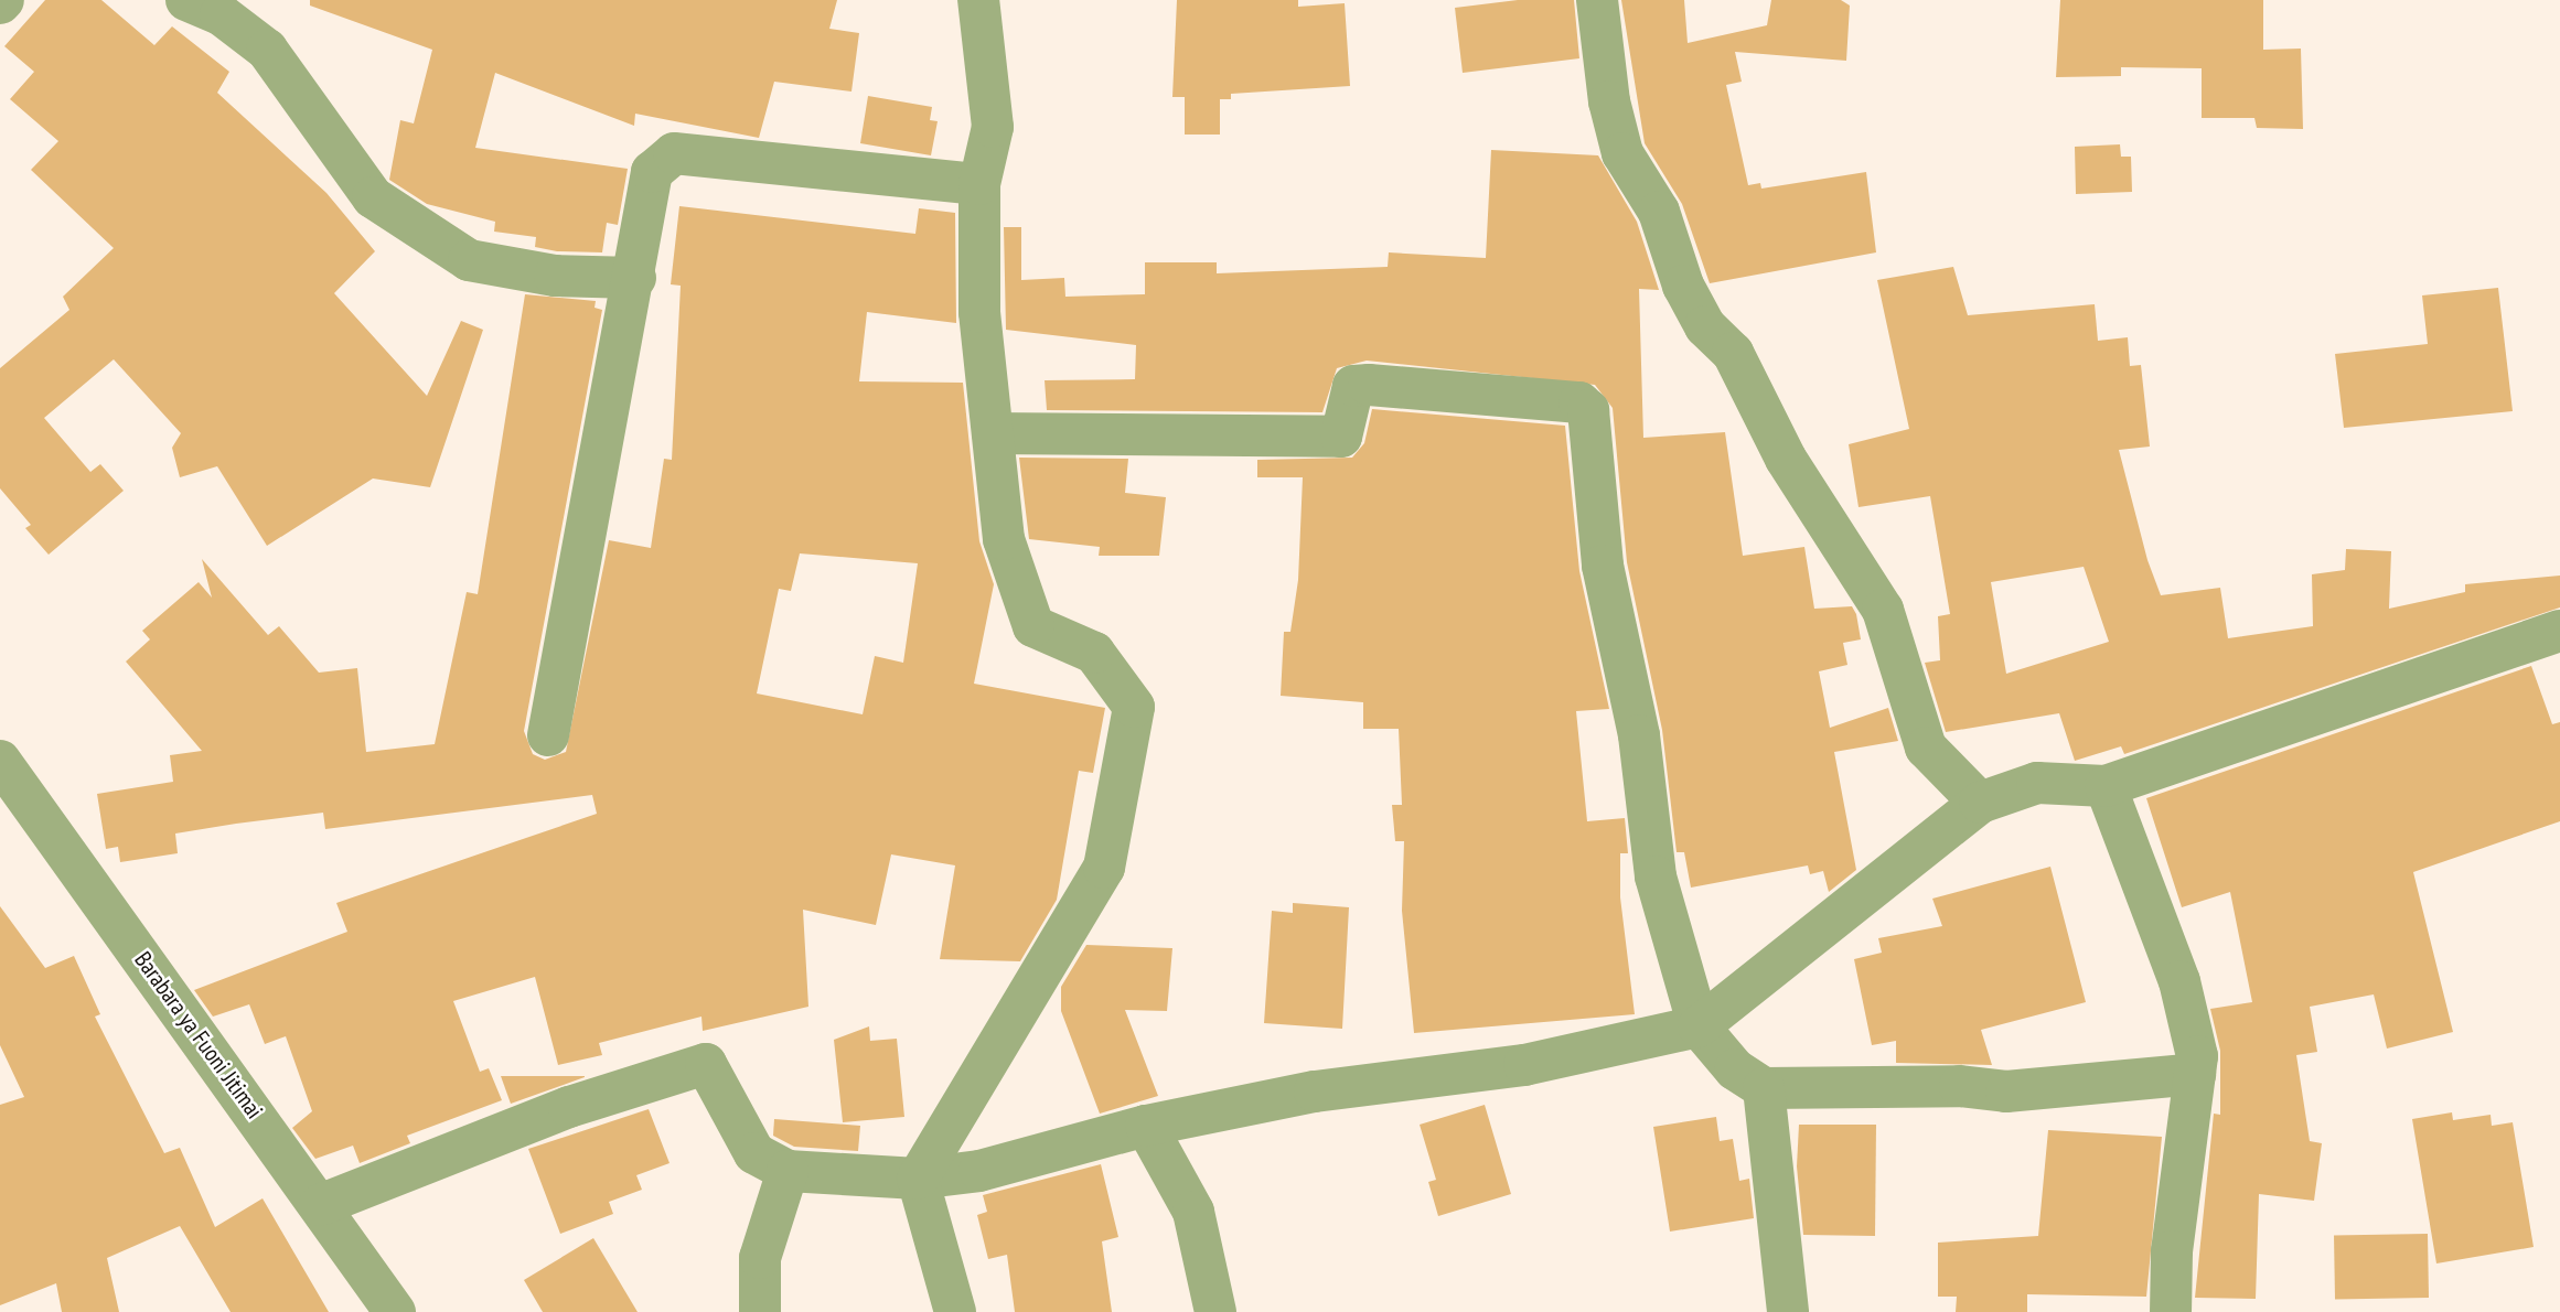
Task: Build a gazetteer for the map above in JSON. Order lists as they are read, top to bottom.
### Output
{
  "streets": {
    "street": ["Barabara ya Fuoni Jitimai"]
  }
}
